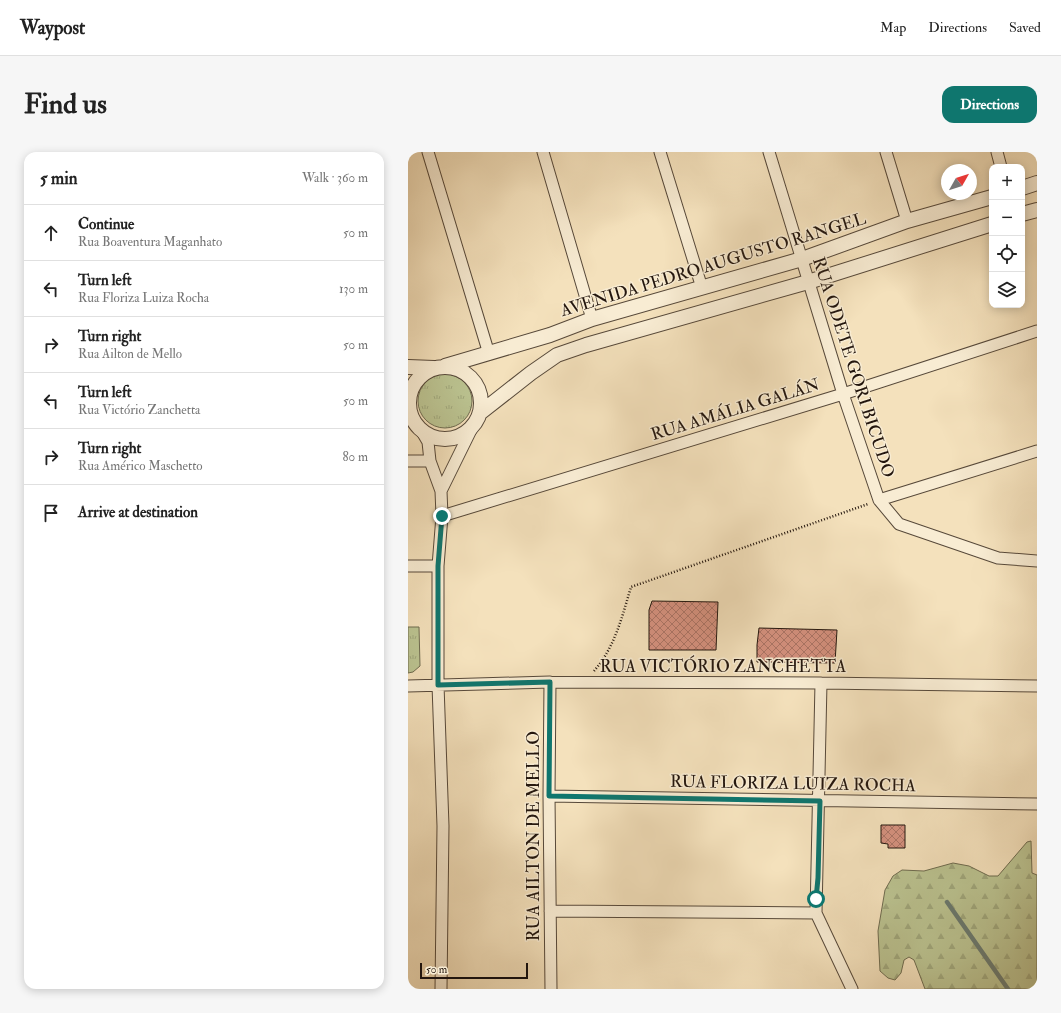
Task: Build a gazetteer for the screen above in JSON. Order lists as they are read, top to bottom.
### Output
{
  "streets": {
    "street": [
      "AVENIDA PEDRO AUGUSTO RANGEL",
      "RUA ODETE GORI BICUDO",
      "RUA AMÁLIA GALÁN",
      "RUA VICTÓRIO ZANCHETTA",
      "RUA FLORIZA LUIZA ROCHA",
      "RUA AILTON DE MELLO"
    ]
  },
  "crossings": [
    ["AVENIDA PEDRO AUGUSTO RANGEL", "RUA ODETE GORI BICUDO"],
    ["RUA ODETE GORI BICUDO", "RUA AMÁLIA GALÁN"],
    ["RUA VICTÓRIO ZANCHETTA", "RUA AILTON DE MELLO"],
    ["RUA FLORIZA LUIZA ROCHA", "RUA AILTON DE MELLO"]
  ],
  "scale_bar": "50 m",
  "north": "top right",
  "page": {
    "header": "Waypost",
    "nav": ["Map", "Directions", "Saved"],
    "buttons": "Directions",
    "title": "Find us",
    "heading": ["5 min", "Walk · 360 m"],
    "map_buttons": ["+", "−"],
    "list": [
      ["Continue", "Rua Boaventura Maganhato", "50 m"],
      ["Turn left", "Rua Floriza Luiza Rocha", "130 m"],
      ["Turn right", "Rua Ailton de Mello", "50 m"],
      ["Turn left", "Rua Victório Zanchetta", "50 m"],
      ["Turn right", "Rua Américo Maschetto", "80 m"],
      "Arrive at destination"
    ],
    "scale": "50 m"
  }
}
